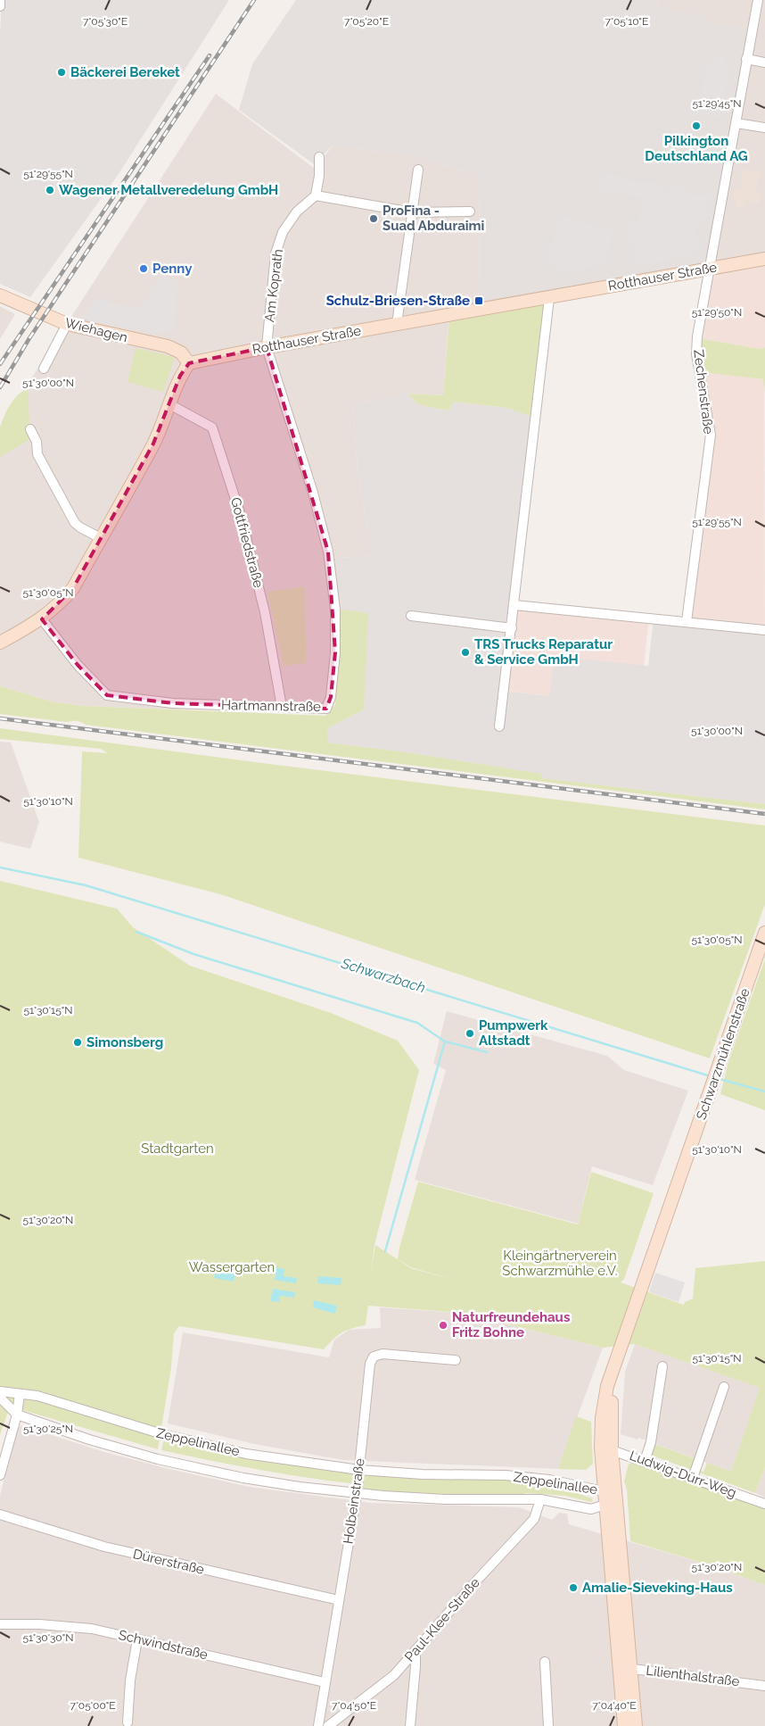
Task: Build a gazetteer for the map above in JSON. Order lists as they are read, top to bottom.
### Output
{
  "streets": {
    "main road": ["Rotthauser Straße", "Wiehagen", "Schwarzmühlenstraße"],
    "street": [
      "Am Koprath",
      "Zechenstraße",
      "Gottfriedstraße",
      "Hartmannstraße",
      "Zeppelinallee",
      "Ludwig-Dürr-Weg",
      "Holbeinstraße",
      "Dürerstraße",
      "Paul-Klee-Straße",
      "Schwindstraße",
      "Lilienthalstraße"
    ]
  },
  "crossings": [
    ["Rotthauser Straße", "Am Koprath"],
    ["Rotthauser Straße", "Wiehagen"],
    ["Rotthauser Straße", "Zechenstraße"],
    ["Rotthauser Straße", "Hartmannstraße"],
    ["Am Koprath", "Hartmannstraße"],
    ["Gottfriedstraße", "Hartmannstraße"],
    ["Schwarzmühlenstraße", "Ludwig-Dürr-Weg"],
    ["Zeppelinallee", "Holbeinstraße"],
    ["Zeppelinallee", "Paul-Klee-Straße"],
    ["Holbeinstraße", "Dürerstraße"],
    ["Holbeinstraße", "Schwindstraße"]
  ],
  "water": ["Schwarzbach"],
  "parks": ["Stadtgarten", "Kleingärtnerverein Schwarzmühle e.V.", "Wassergarten"],
  "places": {
    "other": [
      "Bäckerei Bereket",
      "Pilkington Deutschland AG",
      "Wagener Metallveredelung GmbH",
      "ProFina - Suad Abduraimi",
      "Penny",
      "TRS Trucks Reparatur & Service GmbH",
      "Pumpwerk Altstadt",
      "Simonsberg",
      "Naturfreundehaus Fritz Bohne",
      "Amalie-Sieveking-Haus"
    ],
    "transit": ["Schulz-Briesen-Straße"]
  },
  "coordinates": [
    "7°05'30\"E",
    "7°05'10\"E",
    "7°05'20\"E",
    "51°29'45\"N",
    "51°29'55\"N",
    "51°29'50\"N",
    "51°30'00\"N",
    "51°30'05\"N",
    "51°30'10\"N",
    "51°30'15\"N",
    "51°30'20\"N",
    "51°30'25\"N",
    "51°30'30\"N",
    "7°05'00\"E",
    "7°04'50\"E",
    "7°04'40\"E"
  ]
}
